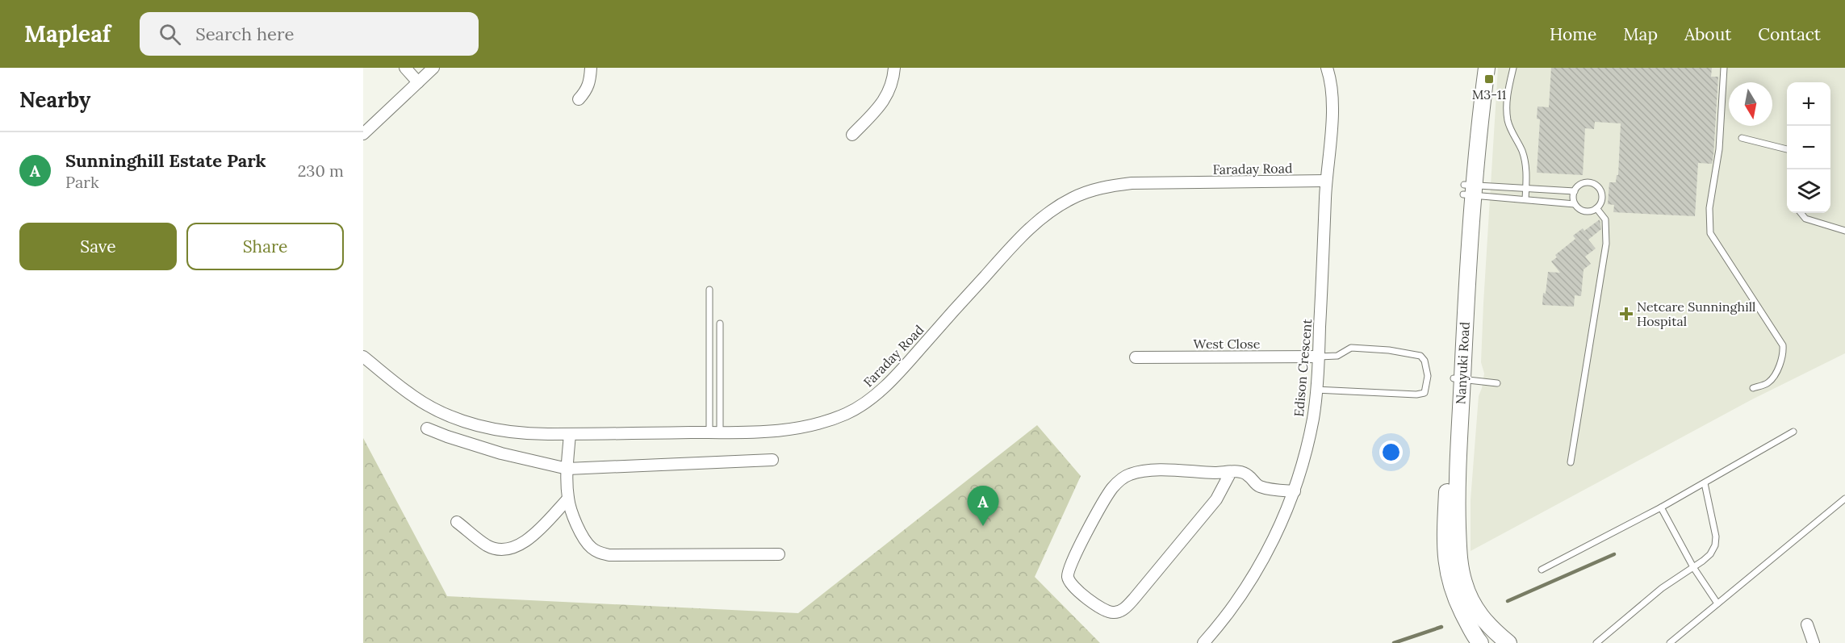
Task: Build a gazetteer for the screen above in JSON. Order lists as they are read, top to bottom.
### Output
{
  "streets": {
    "main road": ["Nanyuki Road"],
    "street": ["Faraday Road", "West Close", "Edison Crescent"]
  },
  "crossings": [
    ["Faraday Road", "Edison Crescent"],
    ["West Close", "Edison Crescent"]
  ],
  "places": {
    "transit": ["M3-11"],
    "health": ["Netcare Sunninghill Hospital"]
  },
  "north": "bottom",
  "page": {
    "header": "Mapleaf",
    "search": "Search here",
    "nav": [
      "Home",
      "Map",
      "About",
      "Contact"
    ],
    "heading": "Nearby",
    "map_buttons": ["+", "−"],
    "list": [
      {
        "mark": "A",
        "name": "Sunninghill Estate Park",
        "note": "Park",
        "value": "230 m"
      }
    ],
    "buttons": ["Save", "Share"],
    "pins": "A"
  }
}
